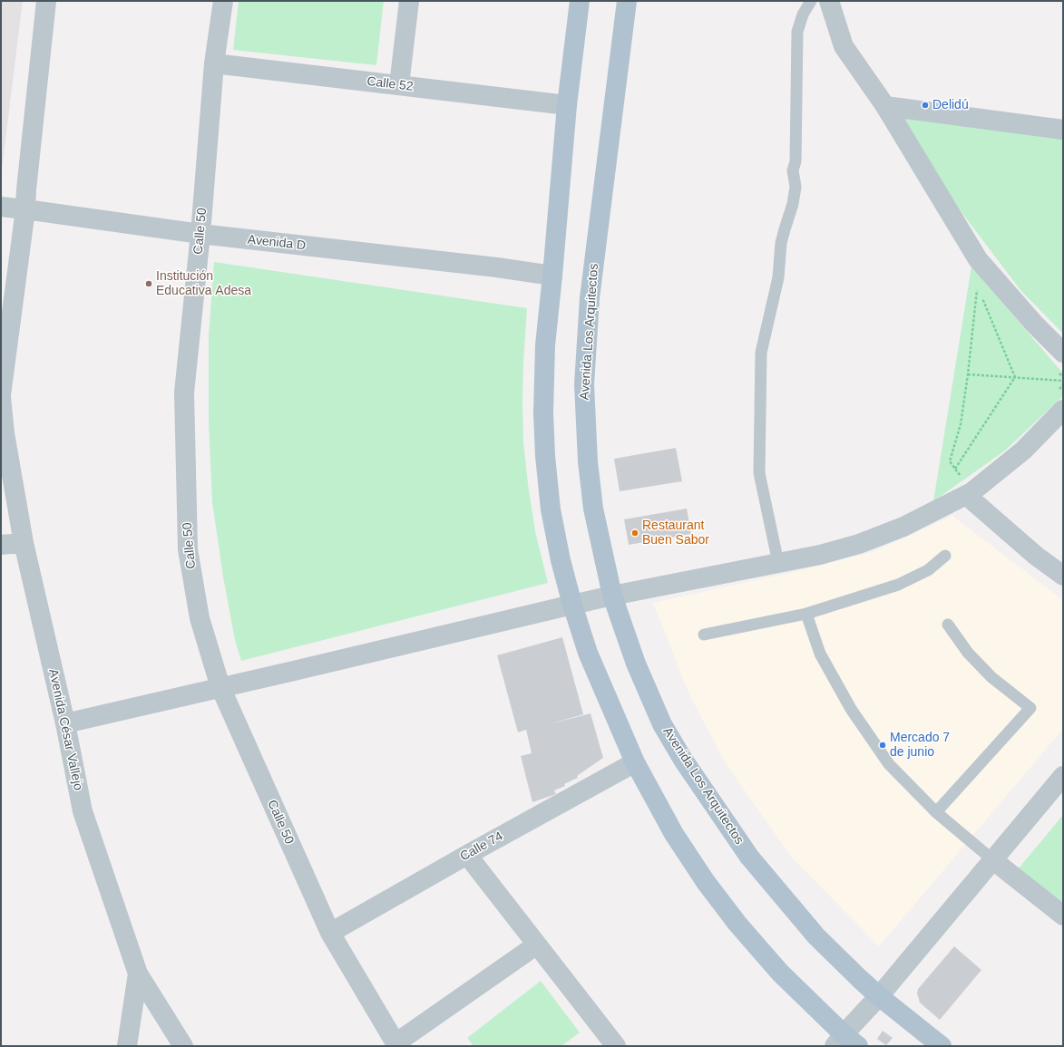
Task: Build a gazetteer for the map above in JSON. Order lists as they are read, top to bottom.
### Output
{
  "streets": {
    "main road": ["Avenida Los Arquitectos"],
    "street": [
      "Calle 52",
      "Calle 50",
      "Avenida D",
      "Avenida César Vallejo",
      "Calle 74"
    ]
  },
  "crossings": [
    ["Calle 52", "Calle 50"],
    ["Calle 50", "Avenida D"],
    ["Calle 50", "Calle 74"],
    ["Avenida D", "Avenida César Vallejo"]
  ],
  "places": [
    "Delidú",
    "Institución Educativa Adesa",
    "Restaurant Buen Sabor",
    "Mercado 7 de junio"
  ]
}
